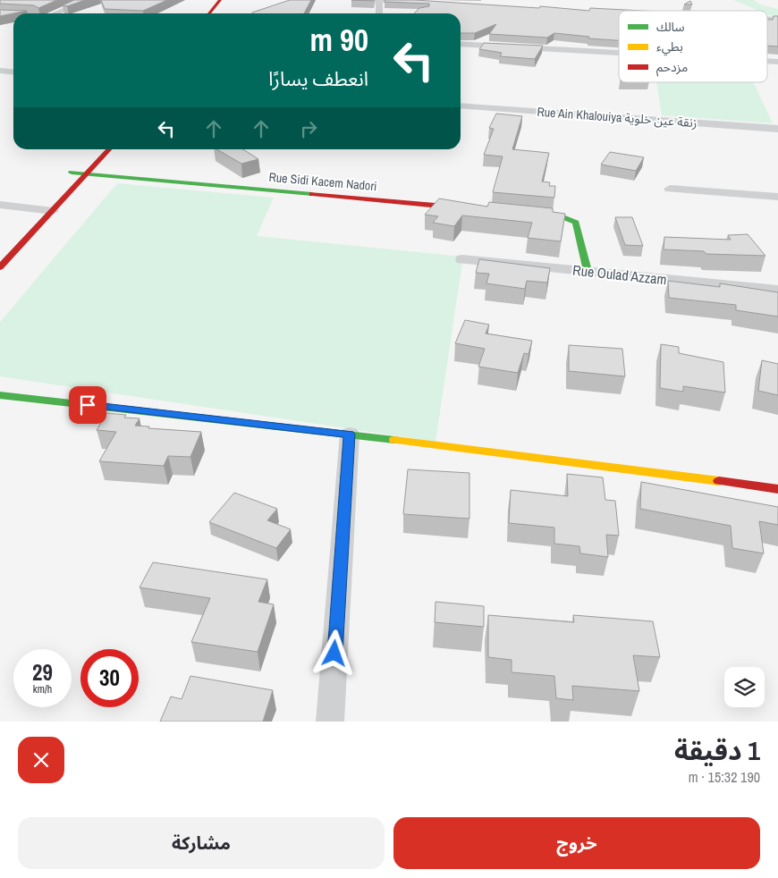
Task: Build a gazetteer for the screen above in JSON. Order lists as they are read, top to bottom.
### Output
{
  "streets": {
    "street": ["Rue Ain Khalouiya زنقة عين خلوية", "Rue Sidi Kacem Nadori", "Rue Oulad Azzam"]
  },
  "legend": ["سالك", "بطيء", "مزدحم"],
  "page": {
    "turn": ["90 m", "انعطف يسارًا"],
    "speed": "29 km/h",
    "limit": "30",
    "heading": ["1 دقيقة", "190 m · 15:32"],
    "buttons": ["خروج", "مشاركة"]
  }
}
